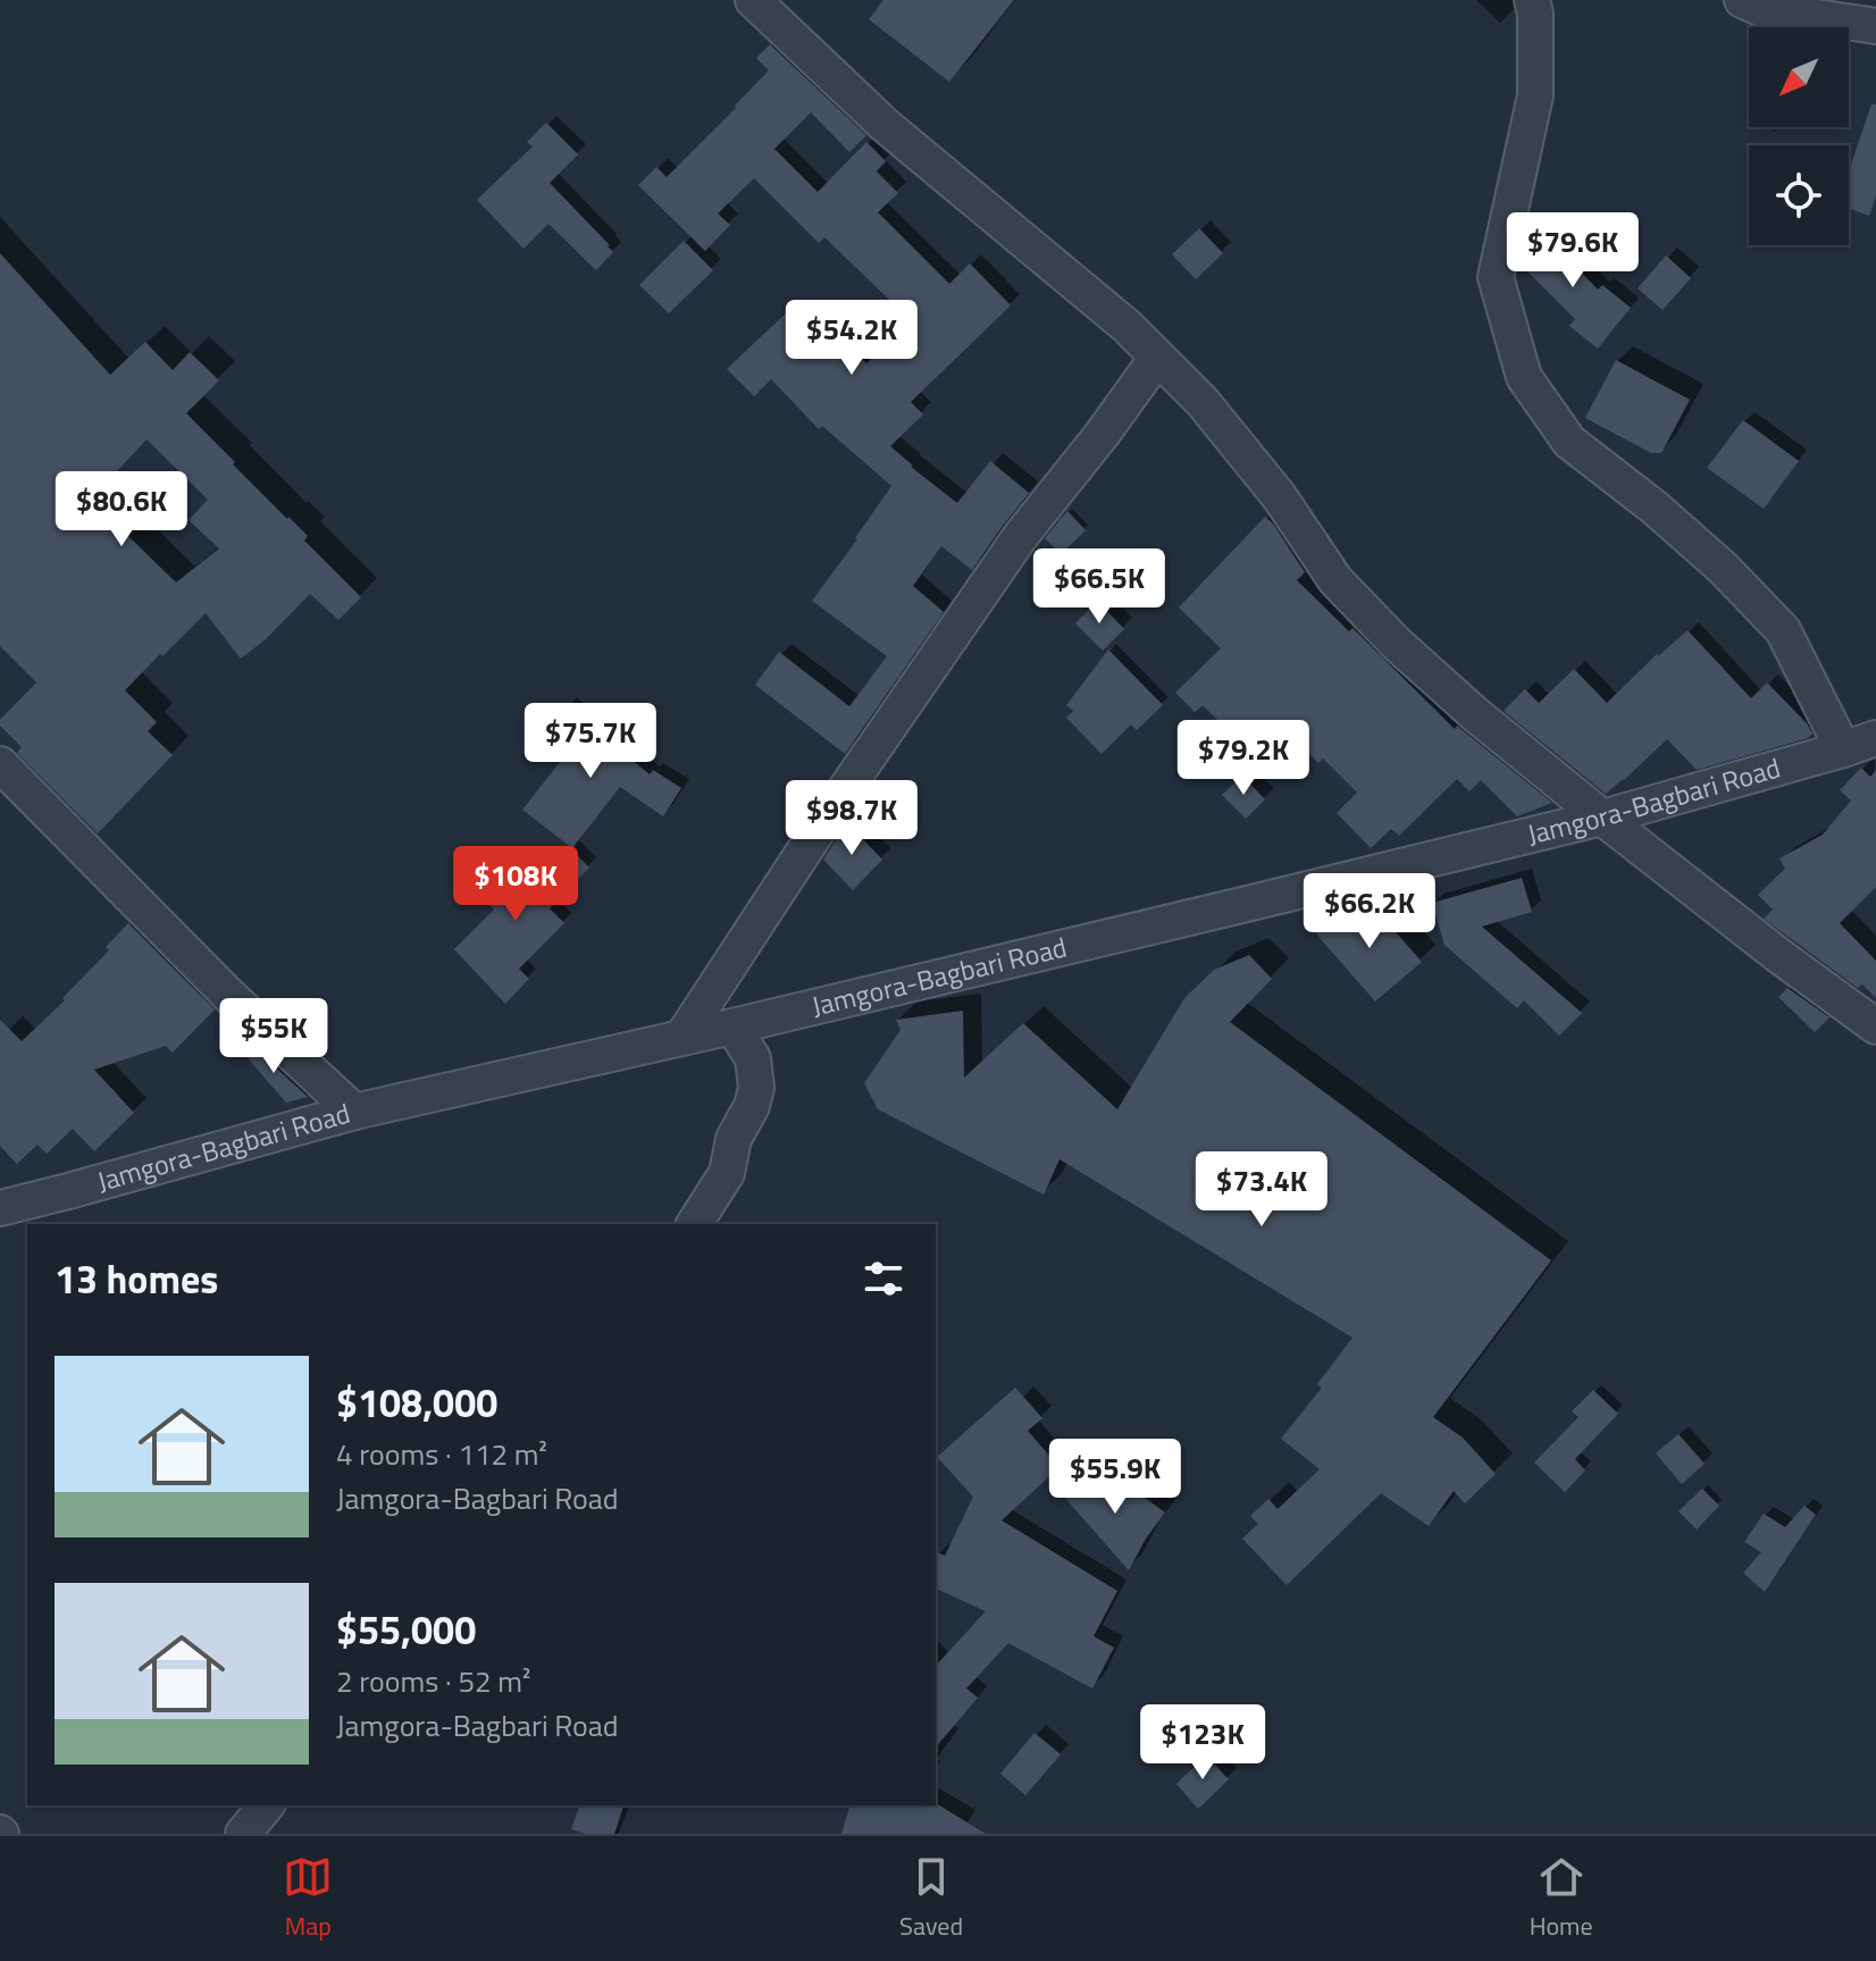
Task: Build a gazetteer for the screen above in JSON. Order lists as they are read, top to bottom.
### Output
{
  "streets": {
    "street": ["Jamgora-Bagbari Road"]
  },
  "north": "bottom left",
  "page": {
    "price": [
      "$79.6K",
      "$54.2K",
      "$80.6K",
      "$66.5K",
      "$75.7K",
      "$79.2K",
      "$98.7K",
      "$108K",
      "$66.2K",
      "$55K",
      "$73.4K",
      "$55.9K",
      "$123K"
    ],
    "heading": "13 homes",
    "list": [
      {
        "name": "$108,000",
        "note": "4 rooms · 112 m² · Jamgora-Bagbari Road"
      },
      {
        "name": "$55,000",
        "note": "2 rooms · 52 m² · Jamgora-Bagbari Road"
      }
    ],
    "tabs": ["Map", "Saved", "Home"]
  }
}
